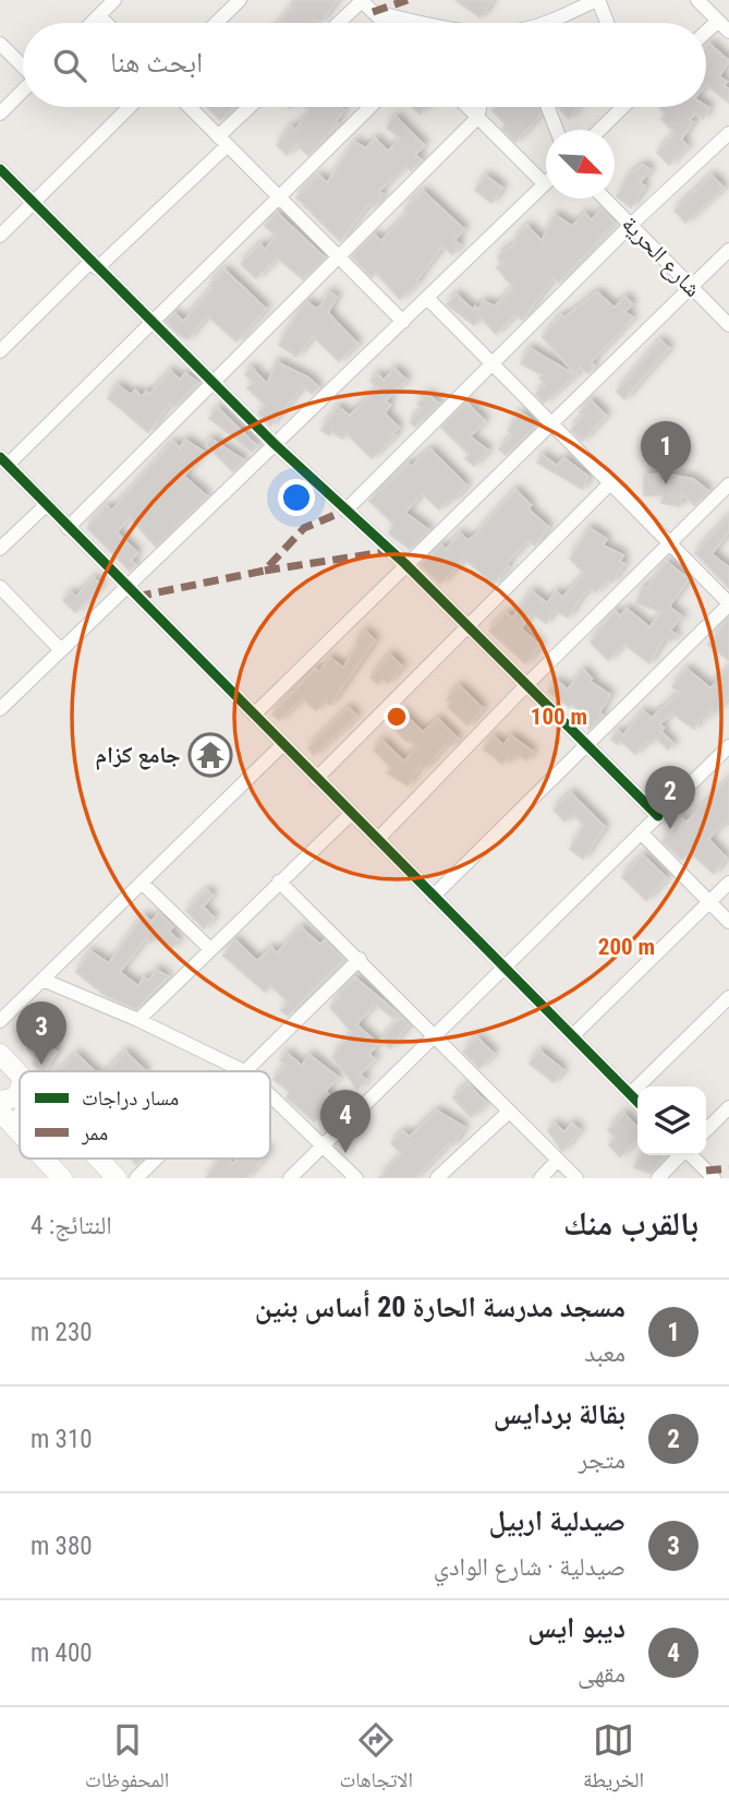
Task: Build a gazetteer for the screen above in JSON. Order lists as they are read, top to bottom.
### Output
{
  "streets": {
    "street": ["شارع الحرية"]
  },
  "places": {
    "temple": ["جامع كزام"]
  },
  "legend": ["مسار دراجات", "ممر"],
  "north": "bottom right",
  "page": {
    "search": "ابحث هنا",
    "pins": [
      "1",
      "2",
      "3",
      "4"
    ],
    "heading": ["بالقرب منك", "النتائج: 4"],
    "list": [
      {
        "mark": "1",
        "name": "مسجد مدرسة الحارة 20 أساس بنين",
        "note": "معبد",
        "value": "230 m"
      },
      {
        "mark": "2",
        "name": "بقالة بردايس",
        "note": "متجر",
        "value": "310 m"
      },
      {
        "mark": "3",
        "name": "صيدلية اربيل",
        "note": "صيدلية · شارع الوادي",
        "value": "380 m"
      },
      {
        "mark": "4",
        "name": "ديبو ايس",
        "note": "مقهى",
        "value": "400 m"
      }
    ],
    "nav": ["الخريطة", "الاتجاهات", "المحفوظات"]
  },
  "rings": ["100 m", "200 m"]
}
